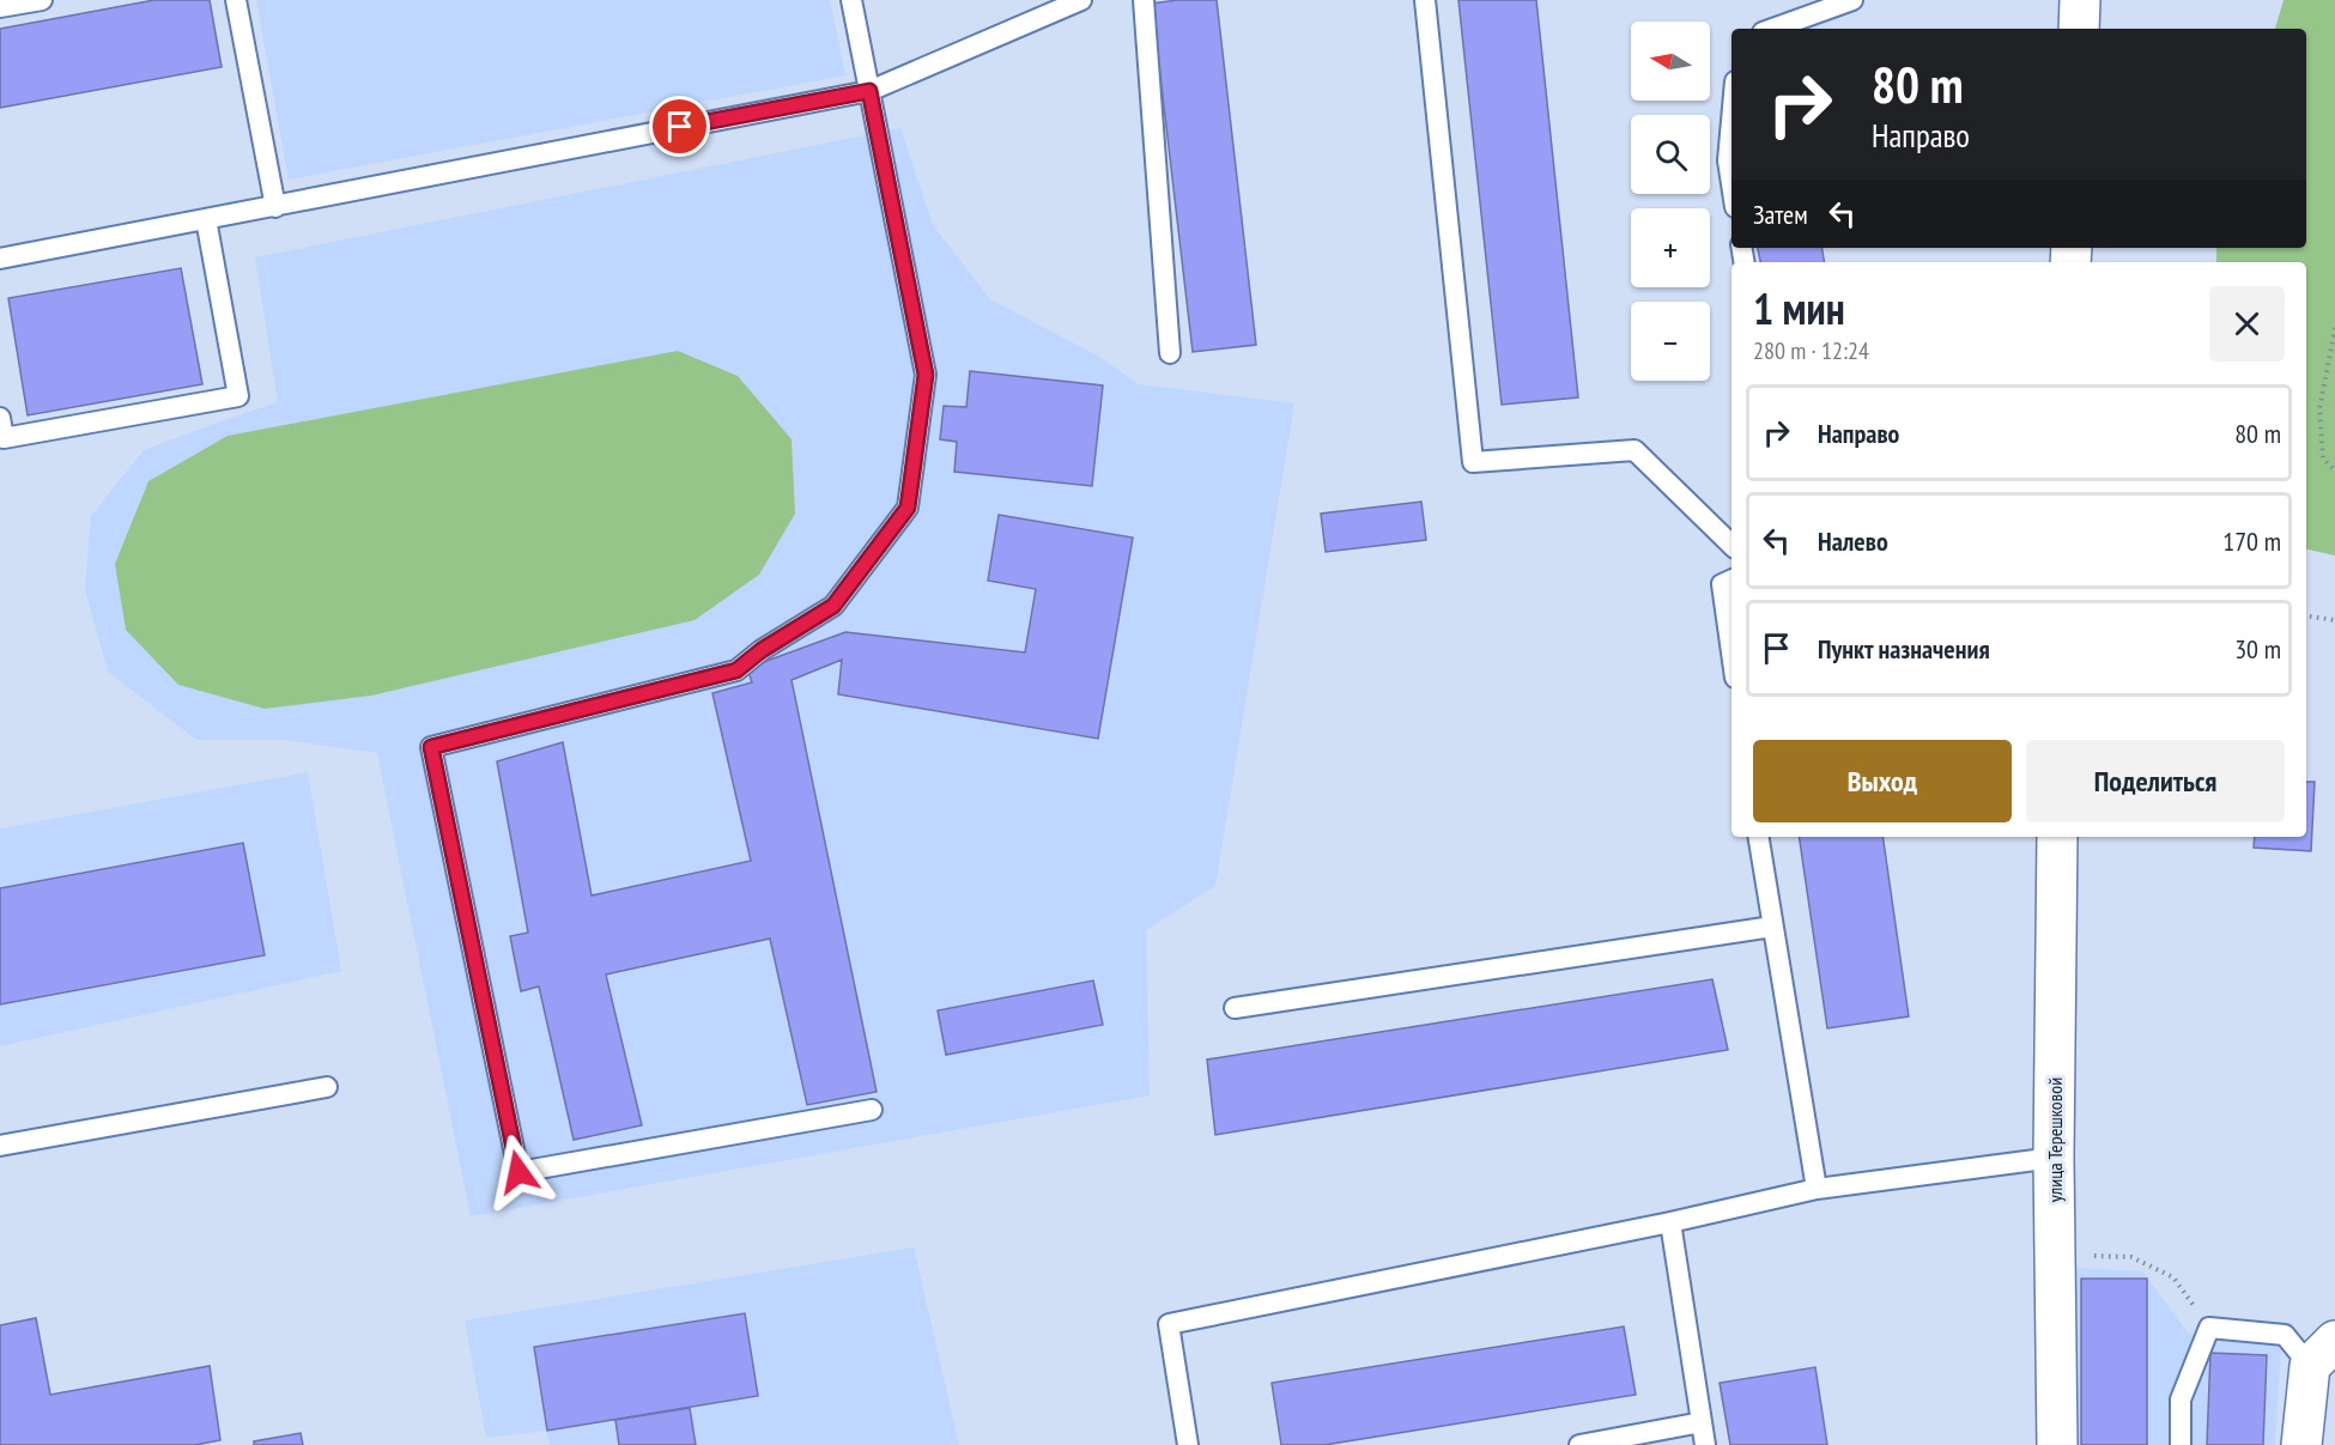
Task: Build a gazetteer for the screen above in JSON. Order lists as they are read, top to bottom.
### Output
{
  "streets": {
    "street": ["улица Терешковой"]
  },
  "north": "left",
  "page": {
    "map_buttons": ["+", "−"],
    "turn": ["80 m", "Направо"],
    "then": "Затем",
    "heading": ["1 мин", "280 m · 12:24"],
    "list": [
      {
        "name": "Направо",
        "value": "80 m"
      },
      {
        "name": "Налево",
        "value": "170 m"
      },
      {
        "name": "Пункт назначения",
        "value": "30 m"
      }
    ],
    "buttons": ["Выход", "Поделиться"]
  }
}
